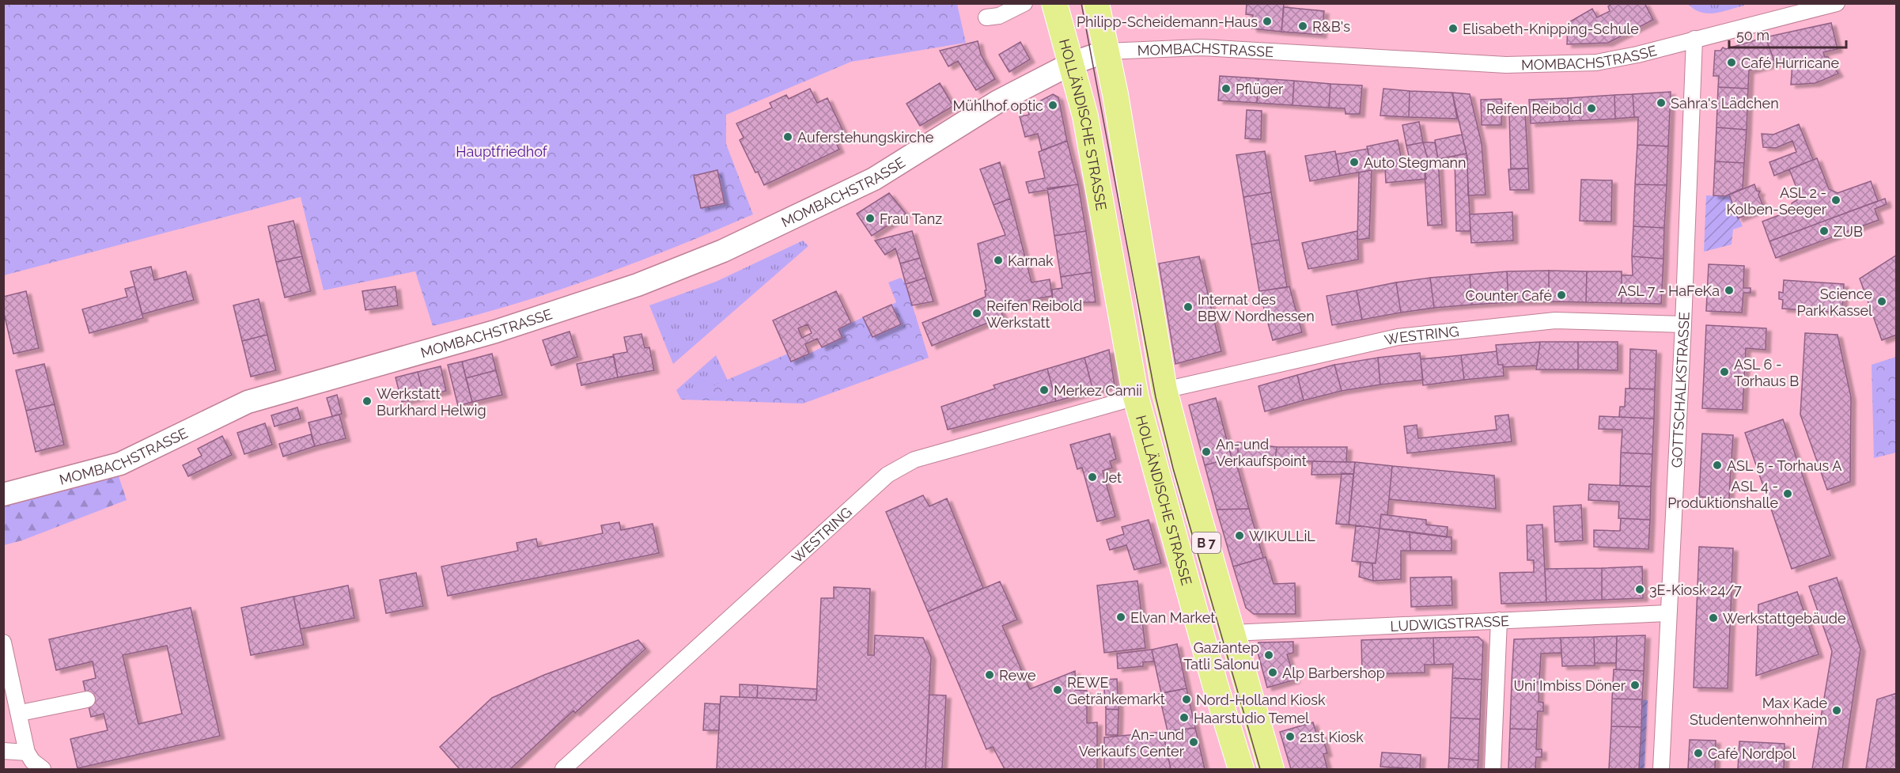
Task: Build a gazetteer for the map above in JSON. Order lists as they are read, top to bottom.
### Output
{
  "streets": {
    "main road": ["HOLLÄNDISCHE STRASSE", "B 7"],
    "street": [
      "MOMBACHSTRASSE",
      "WESTRING",
      "GOTTSCHALKSTRASSE",
      "LUDWIGSTRASSE"
    ]
  },
  "crossings": [
    ["MOMBACHSTRASSE", "HOLLÄNDISCHE STRASSE"],
    ["MOMBACHSTRASSE", "GOTTSCHALKSTRASSE"],
    ["HOLLÄNDISCHE STRASSE", "WESTRING"],
    ["HOLLÄNDISCHE STRASSE", "LUDWIGSTRASSE"],
    ["WESTRING", "GOTTSCHALKSTRASSE"],
    ["GOTTSCHALKSTRASSE", "LUDWIGSTRASSE"]
  ],
  "parks": ["Hauptfriedhof"],
  "places": [
    "Philipp-Scheidemann-Haus",
    "R&B's",
    "Elisabeth-Knipping-Schule",
    "Café Hurricane",
    "Pflüger",
    "Sahra's Lädchen",
    "Mühlhof optic",
    "Reifen Reibold",
    "Auferstehungskirche",
    "Auto Stegmann",
    "ASL 2 - Kolben-Seeger",
    "Frau Tanz",
    "ZUB",
    "Karnak",
    "ASL 7 - HaFeKa",
    "Counter Café",
    "Science Park Kassel",
    "Internat des BBW Nordhessen",
    "Reifen Reibold Werkstatt",
    "ASL 6 - Torhaus B",
    "Merkez Camii",
    "Werkstatt Burkhard Helwig",
    "An- und Verkaufspoint",
    "ASL 5 - Torhaus A",
    "Jet",
    "ASL 4 - Produktionshalle",
    "WIKULLiL",
    "3E-Kiosk 24/7",
    "Elvan Market",
    "Werkstattgebäude",
    "Gaziantep Tatli Salonu",
    "Alp Barbershop",
    "Rewe",
    "Uni Imbiss Döner",
    "REWE Getränkemarkt",
    "Nord-Holland Kiosk",
    "Max Kade Studentenwohnheim",
    "Haarstudio Temel",
    "21st Kiosk",
    "An- und Verkaufs Center",
    "Café Nordpol"
  ],
  "scale_bar": "50 m"
}
